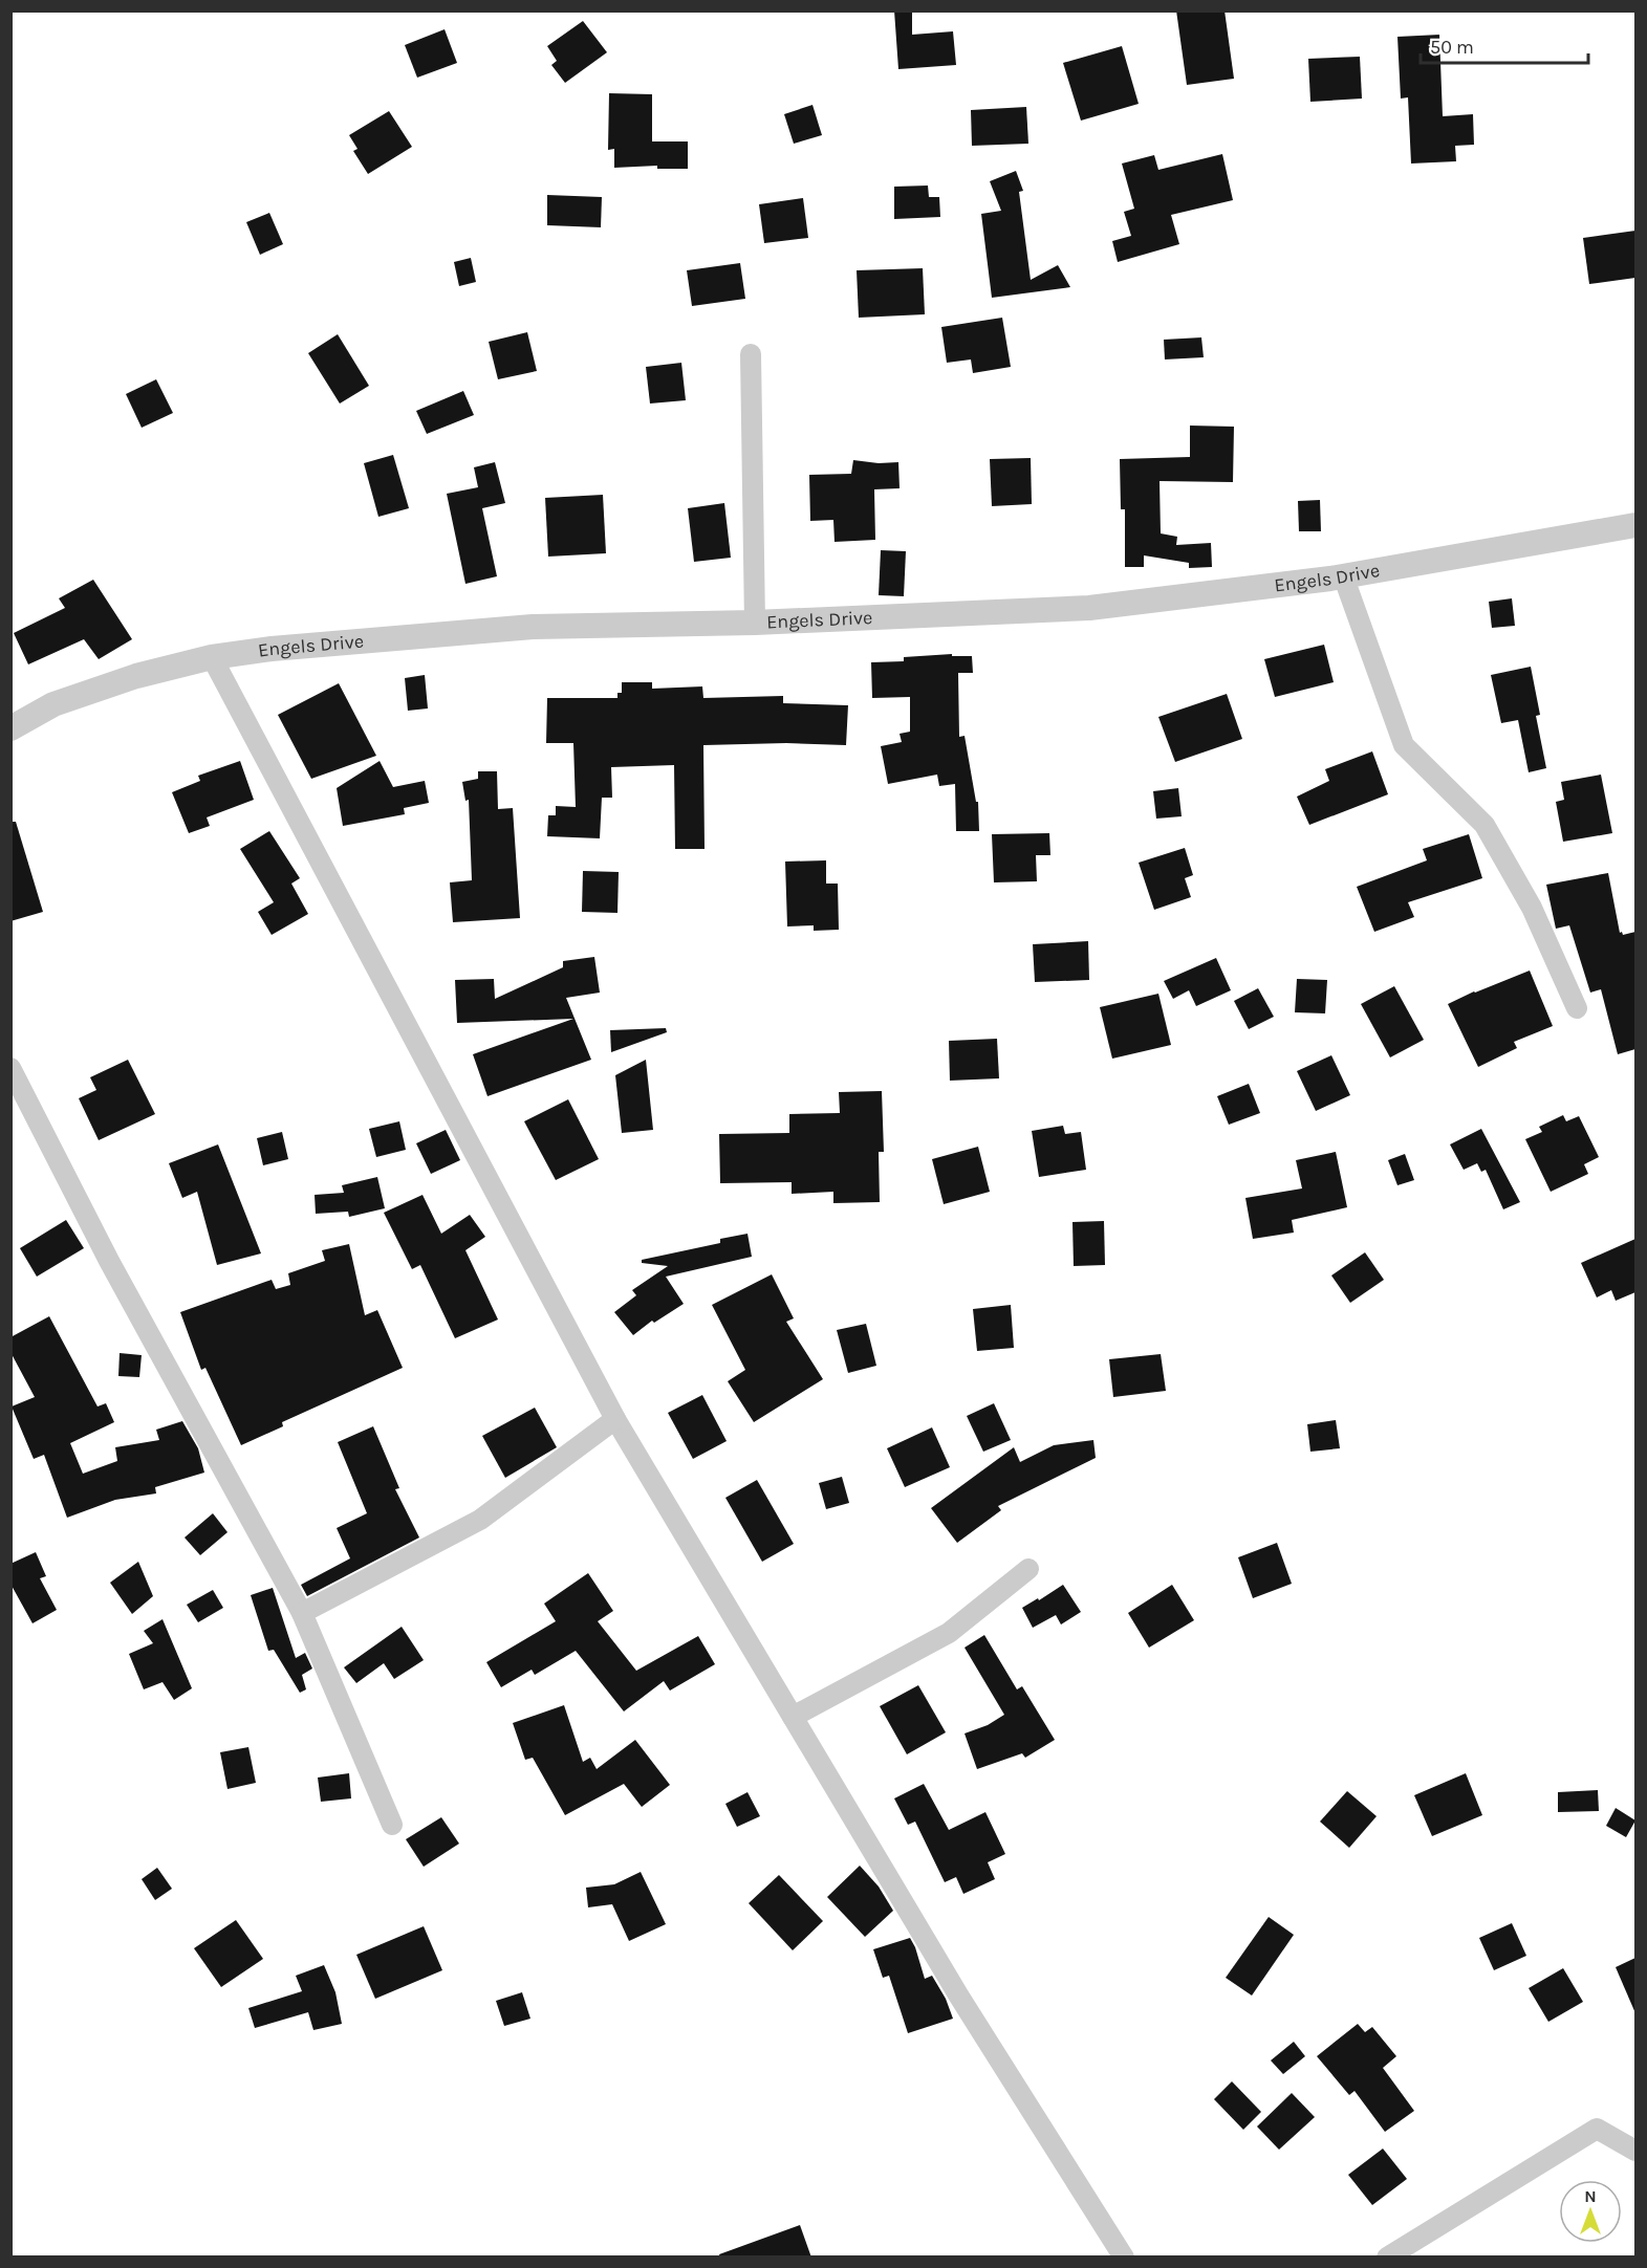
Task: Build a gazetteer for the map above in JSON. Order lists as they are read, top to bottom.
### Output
{
  "streets": {
    "street": ["Engels Drive"]
  },
  "scale_bar": "50 m",
  "north": "top"
}
